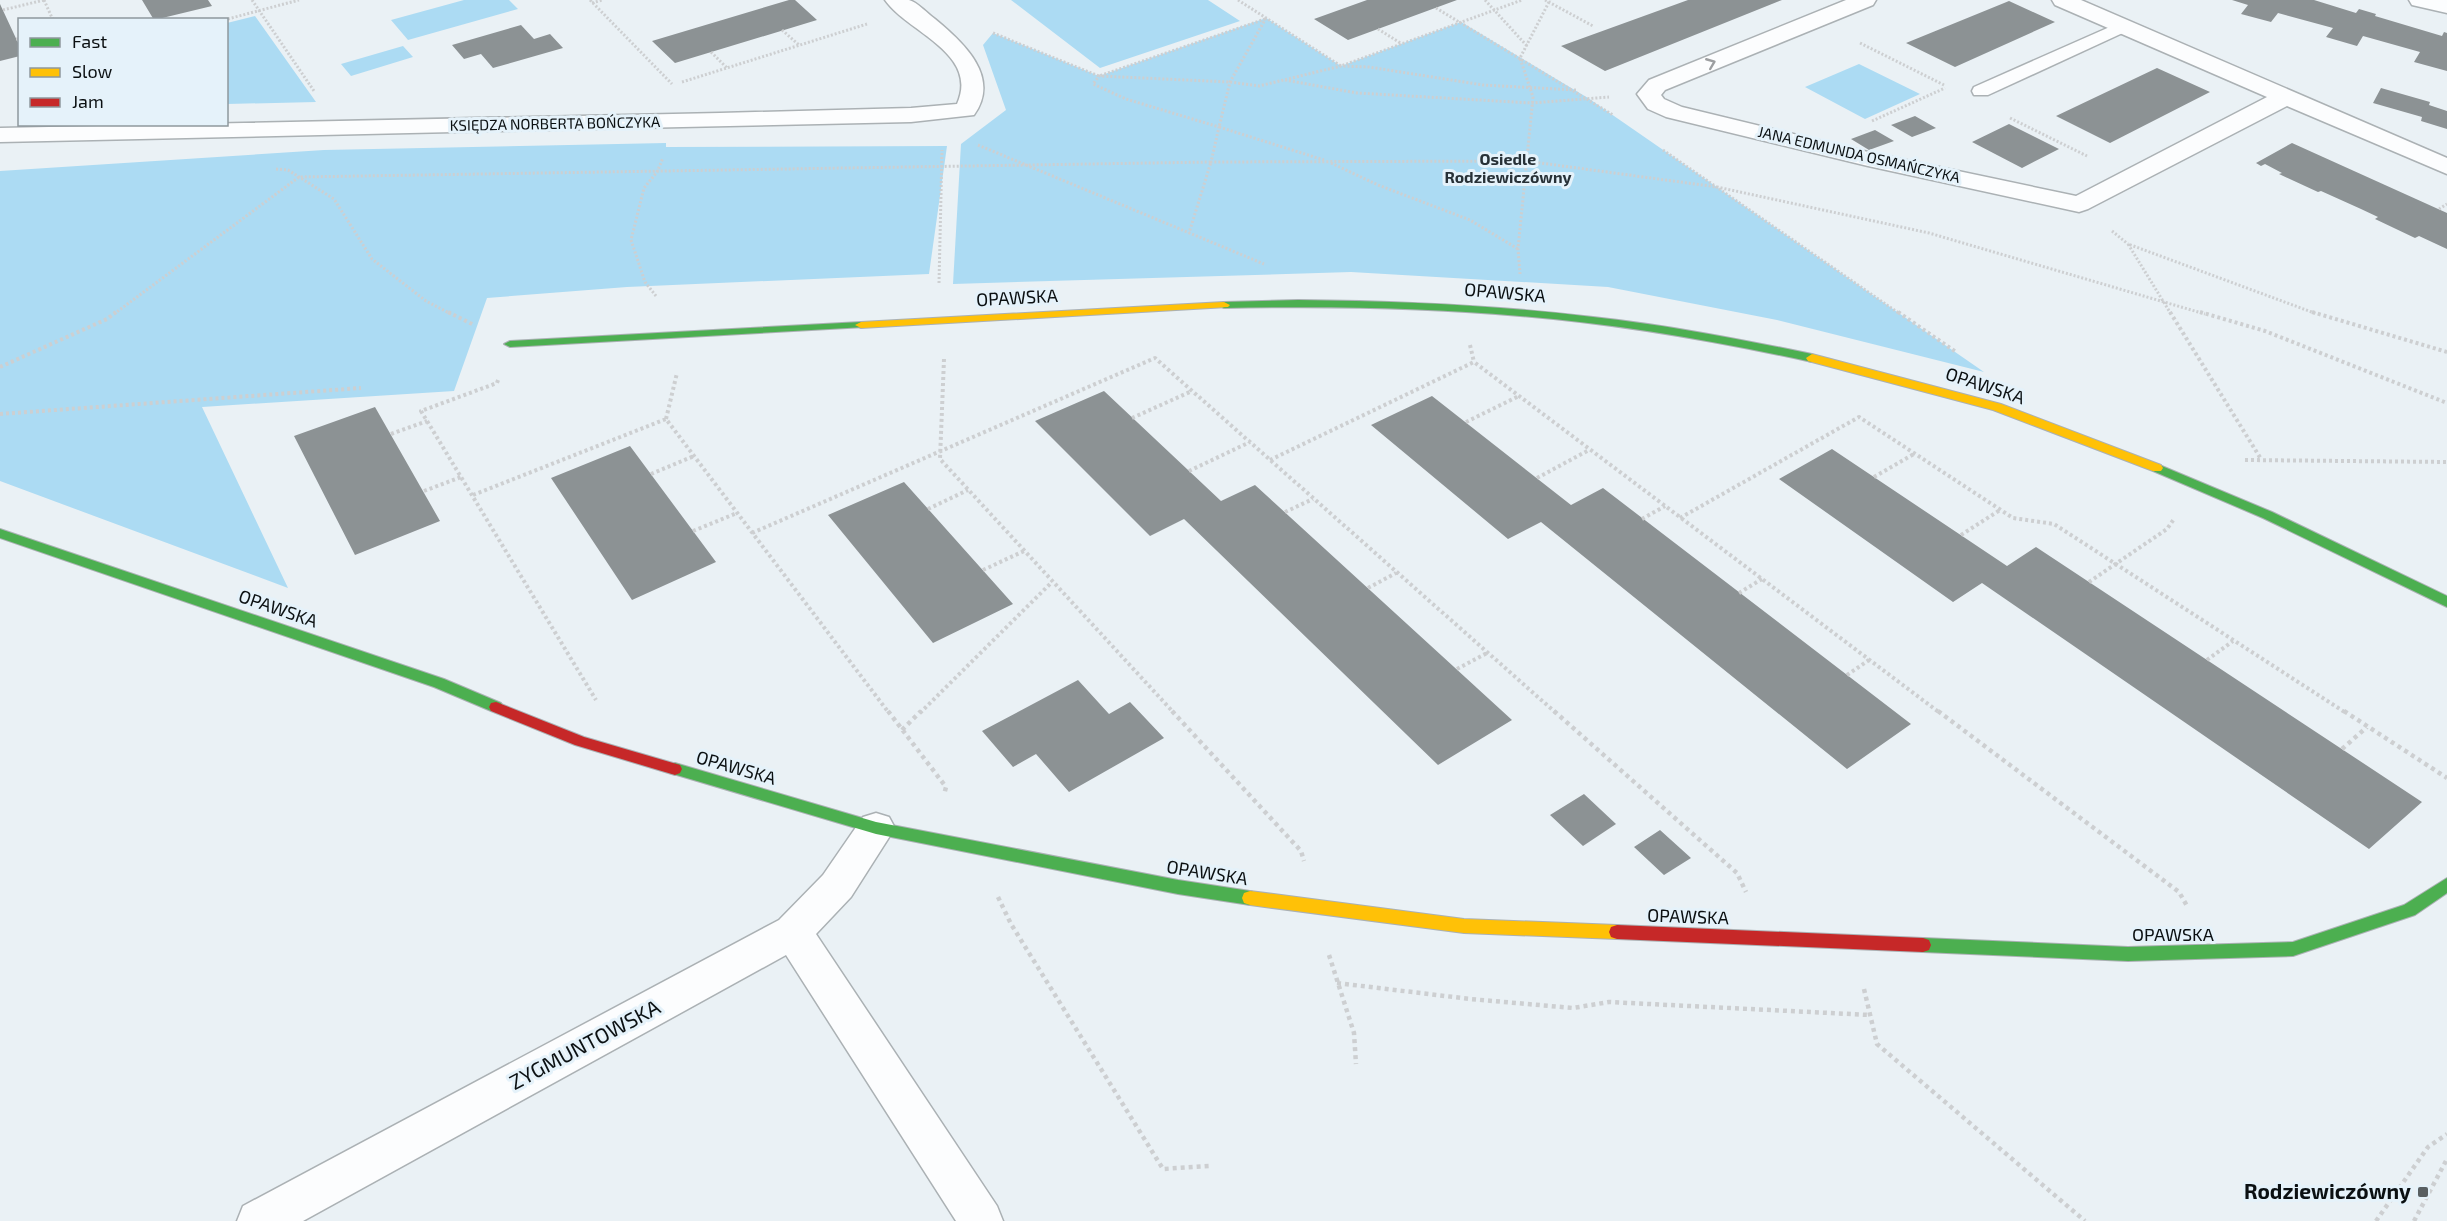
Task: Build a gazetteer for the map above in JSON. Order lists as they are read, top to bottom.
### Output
{
  "streets": {
    "street": [
      "KSIĘDZA NORBERTA BOŃCZYKA",
      "JANA EDMUNDA OSMAŃCZYKA",
      "OPAWSKA",
      "ZYGMUNTOWSKA"
    ]
  },
  "crossings": [
    ["OPAWSKA", "ZYGMUNTOWSKA"]
  ],
  "districts": ["Osiedle Rodziewiczówny"],
  "places": {
    "transit": ["Rodziewiczówny"]
  },
  "legend": ["Fast", "Slow", "Jam"]
}
